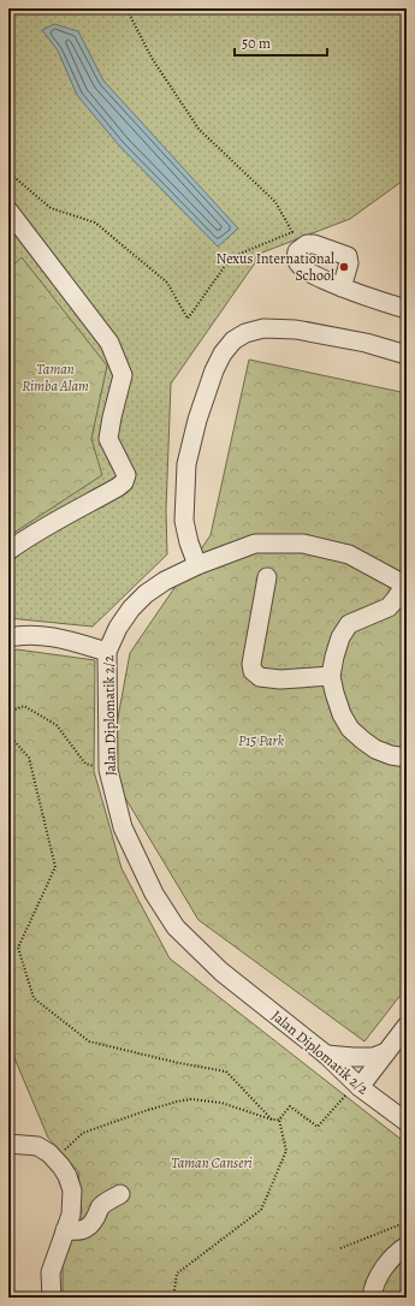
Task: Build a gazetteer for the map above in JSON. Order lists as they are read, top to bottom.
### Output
{
  "streets": {
    "street": ["Jalan Diplomatik 2/2"]
  },
  "parks": ["Taman Rimba Alam", "P15 Park", "Taman Canseri"],
  "places": ["Nexus International School"],
  "scale_bar": "50 m"
}
